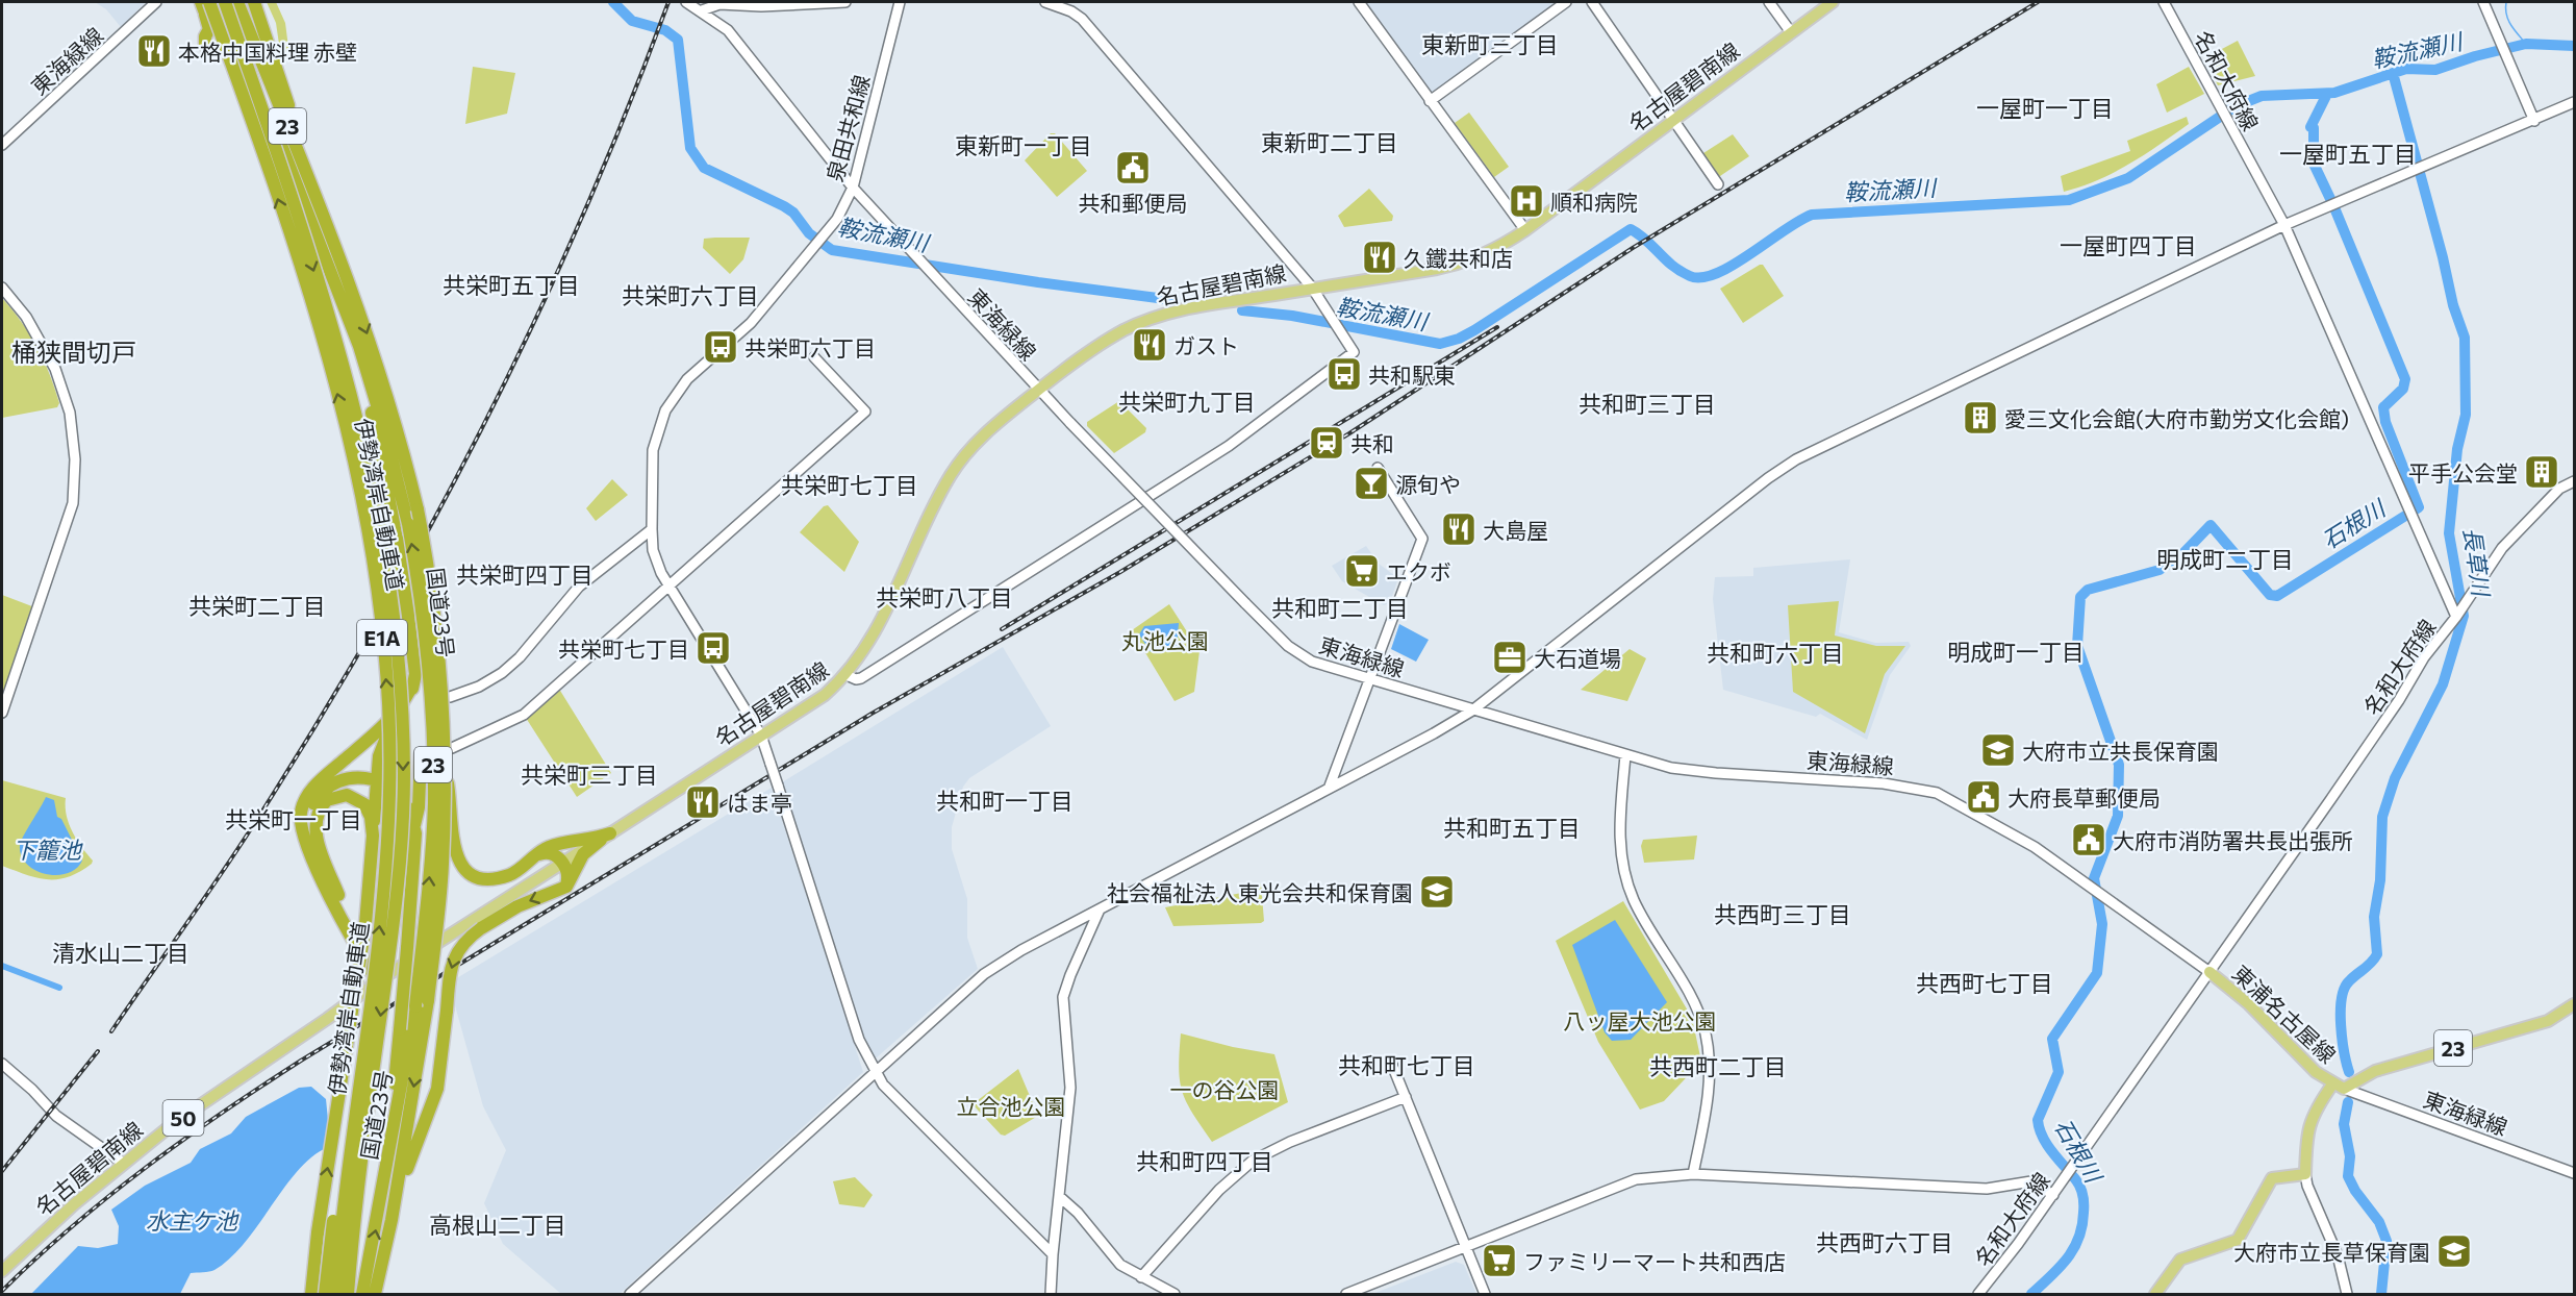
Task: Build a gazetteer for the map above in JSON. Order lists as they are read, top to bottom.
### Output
{
  "streets": {
    "highway": [
      "23",
      "伊勢湾岸自動車道",
      "国道23号",
      "E1A"
    ],
    "main road": ["名古屋碧南線", "東浦名古屋線", "50"],
    "street": ["東海緑線", "名和大府線", "泉田共和線"]
  },
  "crossings": [
    ["東海緑線", "名和大府線"],
    ["東海緑線", "名古屋碧南線"],
    ["東海緑線", "泉田共和線"],
    ["東海緑線", "東浦名古屋線"],
    ["名和大府線", "東浦名古屋線"],
    ["名古屋碧南線", "泉田共和線"],
    ["伊勢湾岸自動車道", "国道23号"]
  ],
  "districts": [
    "東新町三丁目",
    "一屋町一丁目",
    "東新町二丁目",
    "東新町一丁目",
    "一屋町五丁目",
    "一屋町四丁目",
    "共栄町五丁目",
    "共栄町六丁目",
    "桶狭間切戸",
    "共栄町九丁目",
    "共和町三丁目",
    "共栄町七丁目",
    "明成町二丁目",
    "共栄町四丁目",
    "共栄町八丁目",
    "共栄町二丁目",
    "共和町二丁目",
    "明成町一丁目",
    "共和町六丁目",
    "共栄町三丁目",
    "共和町一丁目",
    "共栄町一丁目",
    "共和町五丁目",
    "共西町三丁目",
    "清水山二丁目",
    "共西町七丁目",
    "共和町七丁目",
    "共西町二丁目",
    "共和町四丁目",
    "高根山二丁目",
    "共西町六丁目"
  ],
  "water": [
    "鞍流瀬川",
    "石根川",
    "長草川",
    "下籠池",
    "水主ケ池"
  ],
  "parks": [
    "丸池公園",
    "八ッ屋大池公園",
    "一の谷公園",
    "立合池公園"
  ],
  "places": {
    "restaurant": [
      "本格中国料理 赤壁",
      "久鐵共和店",
      "ガスト",
      "大島屋",
      "はま亭"
    ],
    "public building": ["共和郵便局", "大府長草郵便局", "大府市消防署共長出張所"],
    "hospital": ["順和病院"],
    "bus stop": ["共栄町六丁目", "共和駅東", "共栄町七丁目"],
    "building": ["愛三文化会館(大府市勤労文化会館)", "平手公会堂"],
    "station": ["共和"],
    "bar": ["源旬や"],
    "supermarket": ["エクボ", "ファミリーマート共和西店"],
    "office": ["大石道場"],
    "school or university": ["大府市立共長保育園", "社会福祉法人東光会共和保育園", "大府市立長草保育園"]
  }
}
